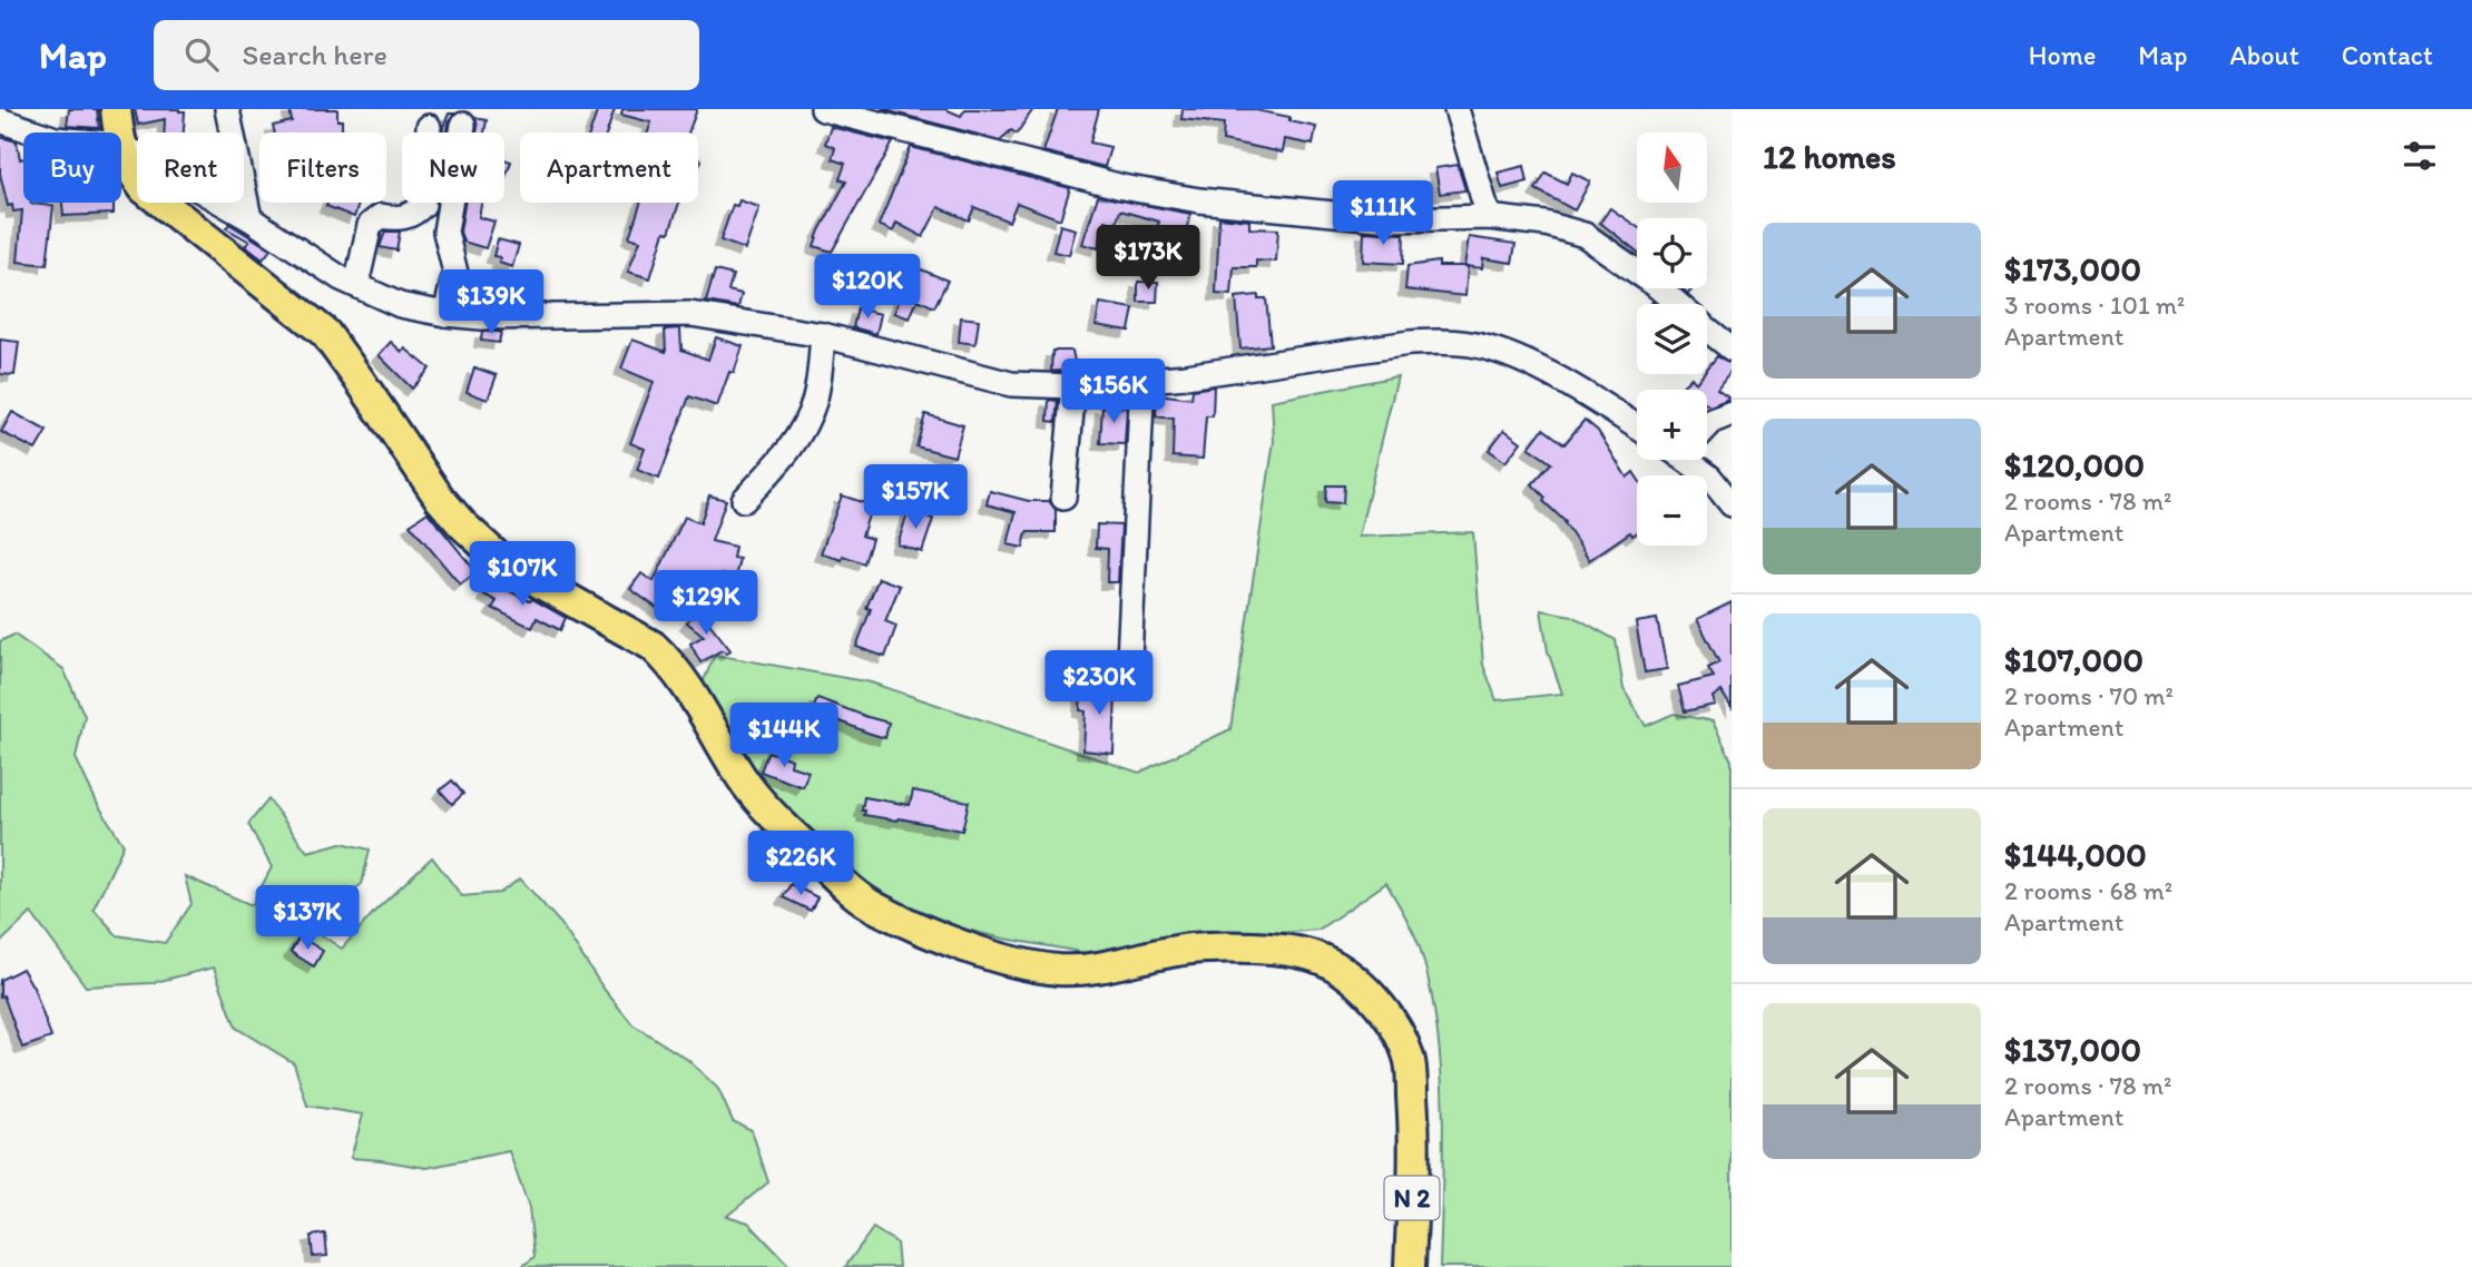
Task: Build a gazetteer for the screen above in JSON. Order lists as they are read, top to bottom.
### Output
{
  "streets": {
    "main road": ["N 2"]
  },
  "north": "top",
  "page": {
    "header": "Map",
    "search": "Search here",
    "nav": [
      "Home",
      "Map",
      "About",
      "Contact"
    ],
    "heading": "12 homes",
    "map_buttons": ["+", "−"],
    "chip": [
      "Buy",
      "Rent",
      "Filters",
      "New",
      "Apartment"
    ],
    "price": [
      "$111K",
      "$173K",
      "$120K",
      "$139K",
      "$156K",
      "$157K",
      "$107K",
      "$129K",
      "$230K",
      "$144K",
      "$226K",
      "$137K"
    ],
    "list": [
      {
        "name": "$173,000",
        "note": "3 rooms · 101 m² · Apartment"
      },
      {
        "name": "$120,000",
        "note": "2 rooms · 78 m² · Apartment"
      },
      {
        "name": "$107,000",
        "note": "2 rooms · 70 m² · Apartment"
      },
      {
        "name": "$144,000",
        "note": "2 rooms · 68 m² · Apartment"
      },
      {
        "name": "$137,000",
        "note": "2 rooms · 78 m² · Apartment"
      }
    ]
  }
}
